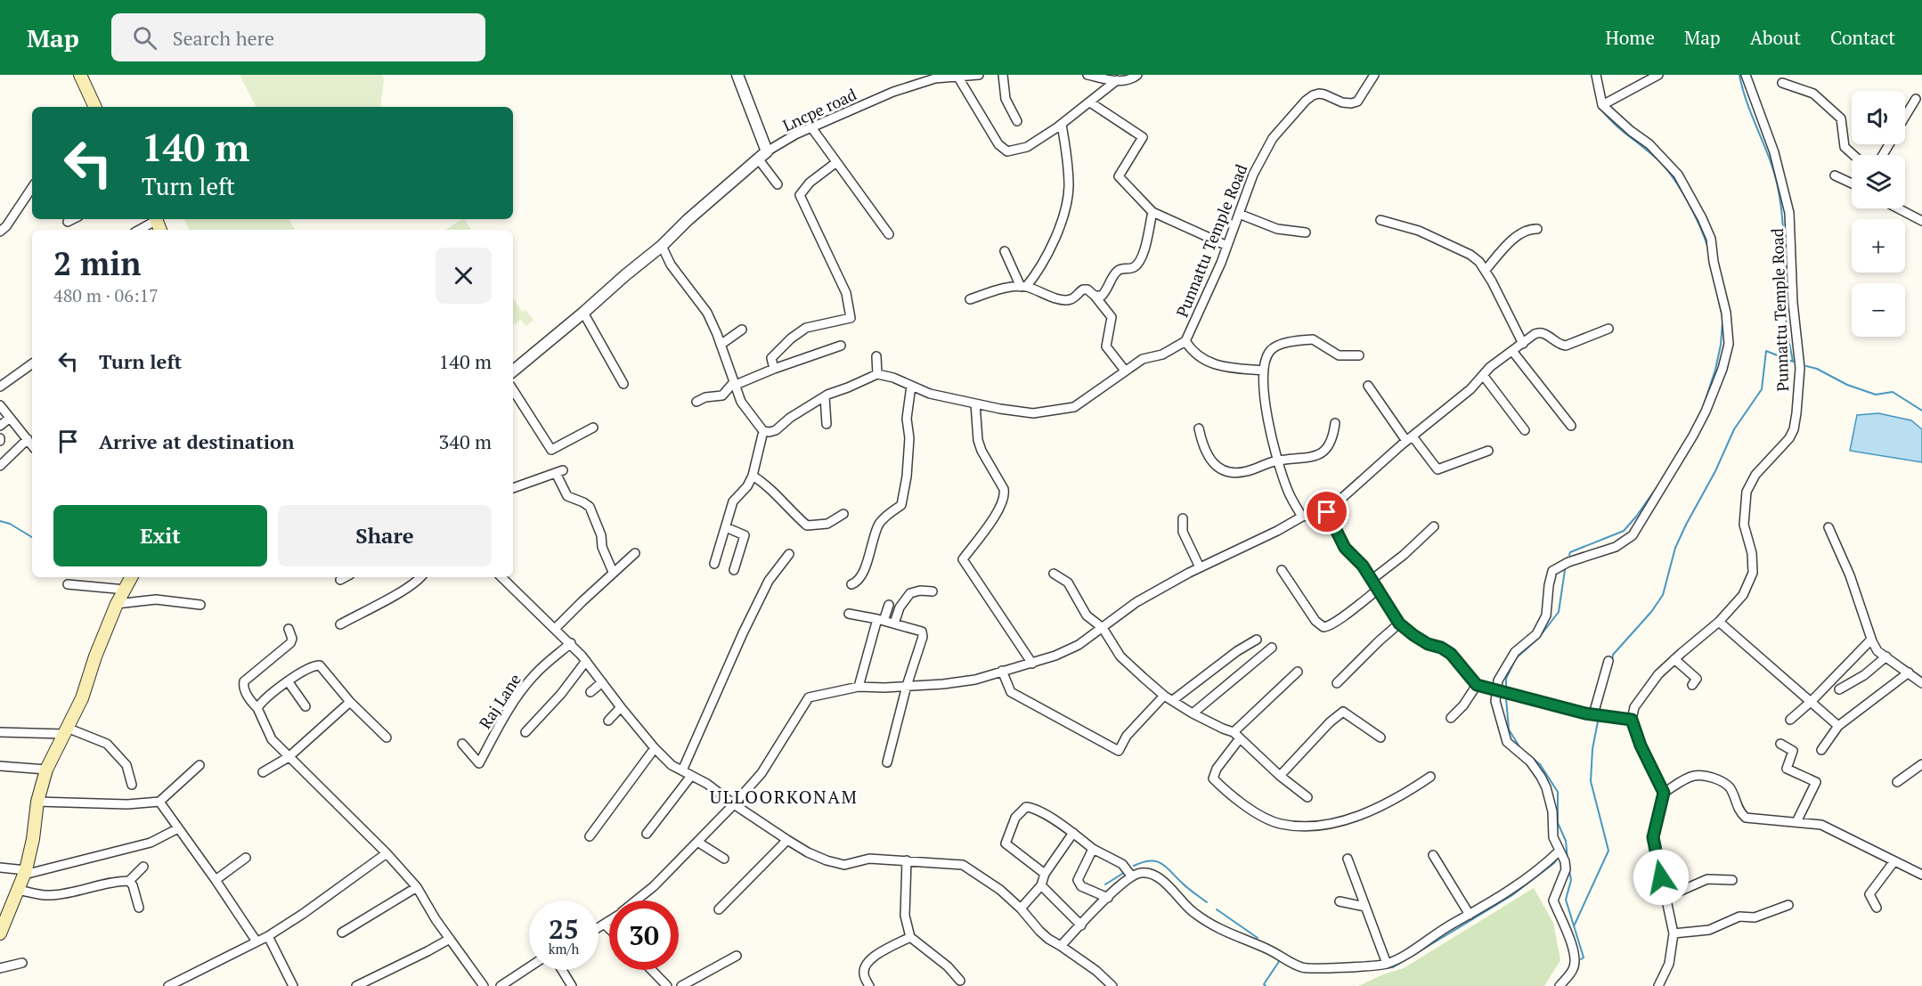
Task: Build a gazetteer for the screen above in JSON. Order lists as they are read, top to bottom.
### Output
{
  "streets": {
    "street": ["Lncpe road", "Punnattu Temple Road", "Raj Lane"]
  },
  "districts": ["ULLOORKONAM"],
  "page": {
    "header": "Map",
    "search": "Search here",
    "nav": [
      "Home",
      "Map",
      "About",
      "Contact"
    ],
    "map_buttons": ["+", "−"],
    "turn": ["140 m", "Turn left"],
    "heading": ["2 min", "480 m · 06:17"],
    "list": [
      {
        "name": "Turn left",
        "value": "140 m"
      },
      {
        "name": "Arrive at destination",
        "value": "340 m"
      }
    ],
    "buttons": ["Exit", "Share"],
    "speed": "25 km/h",
    "limit": "30"
  }
}
